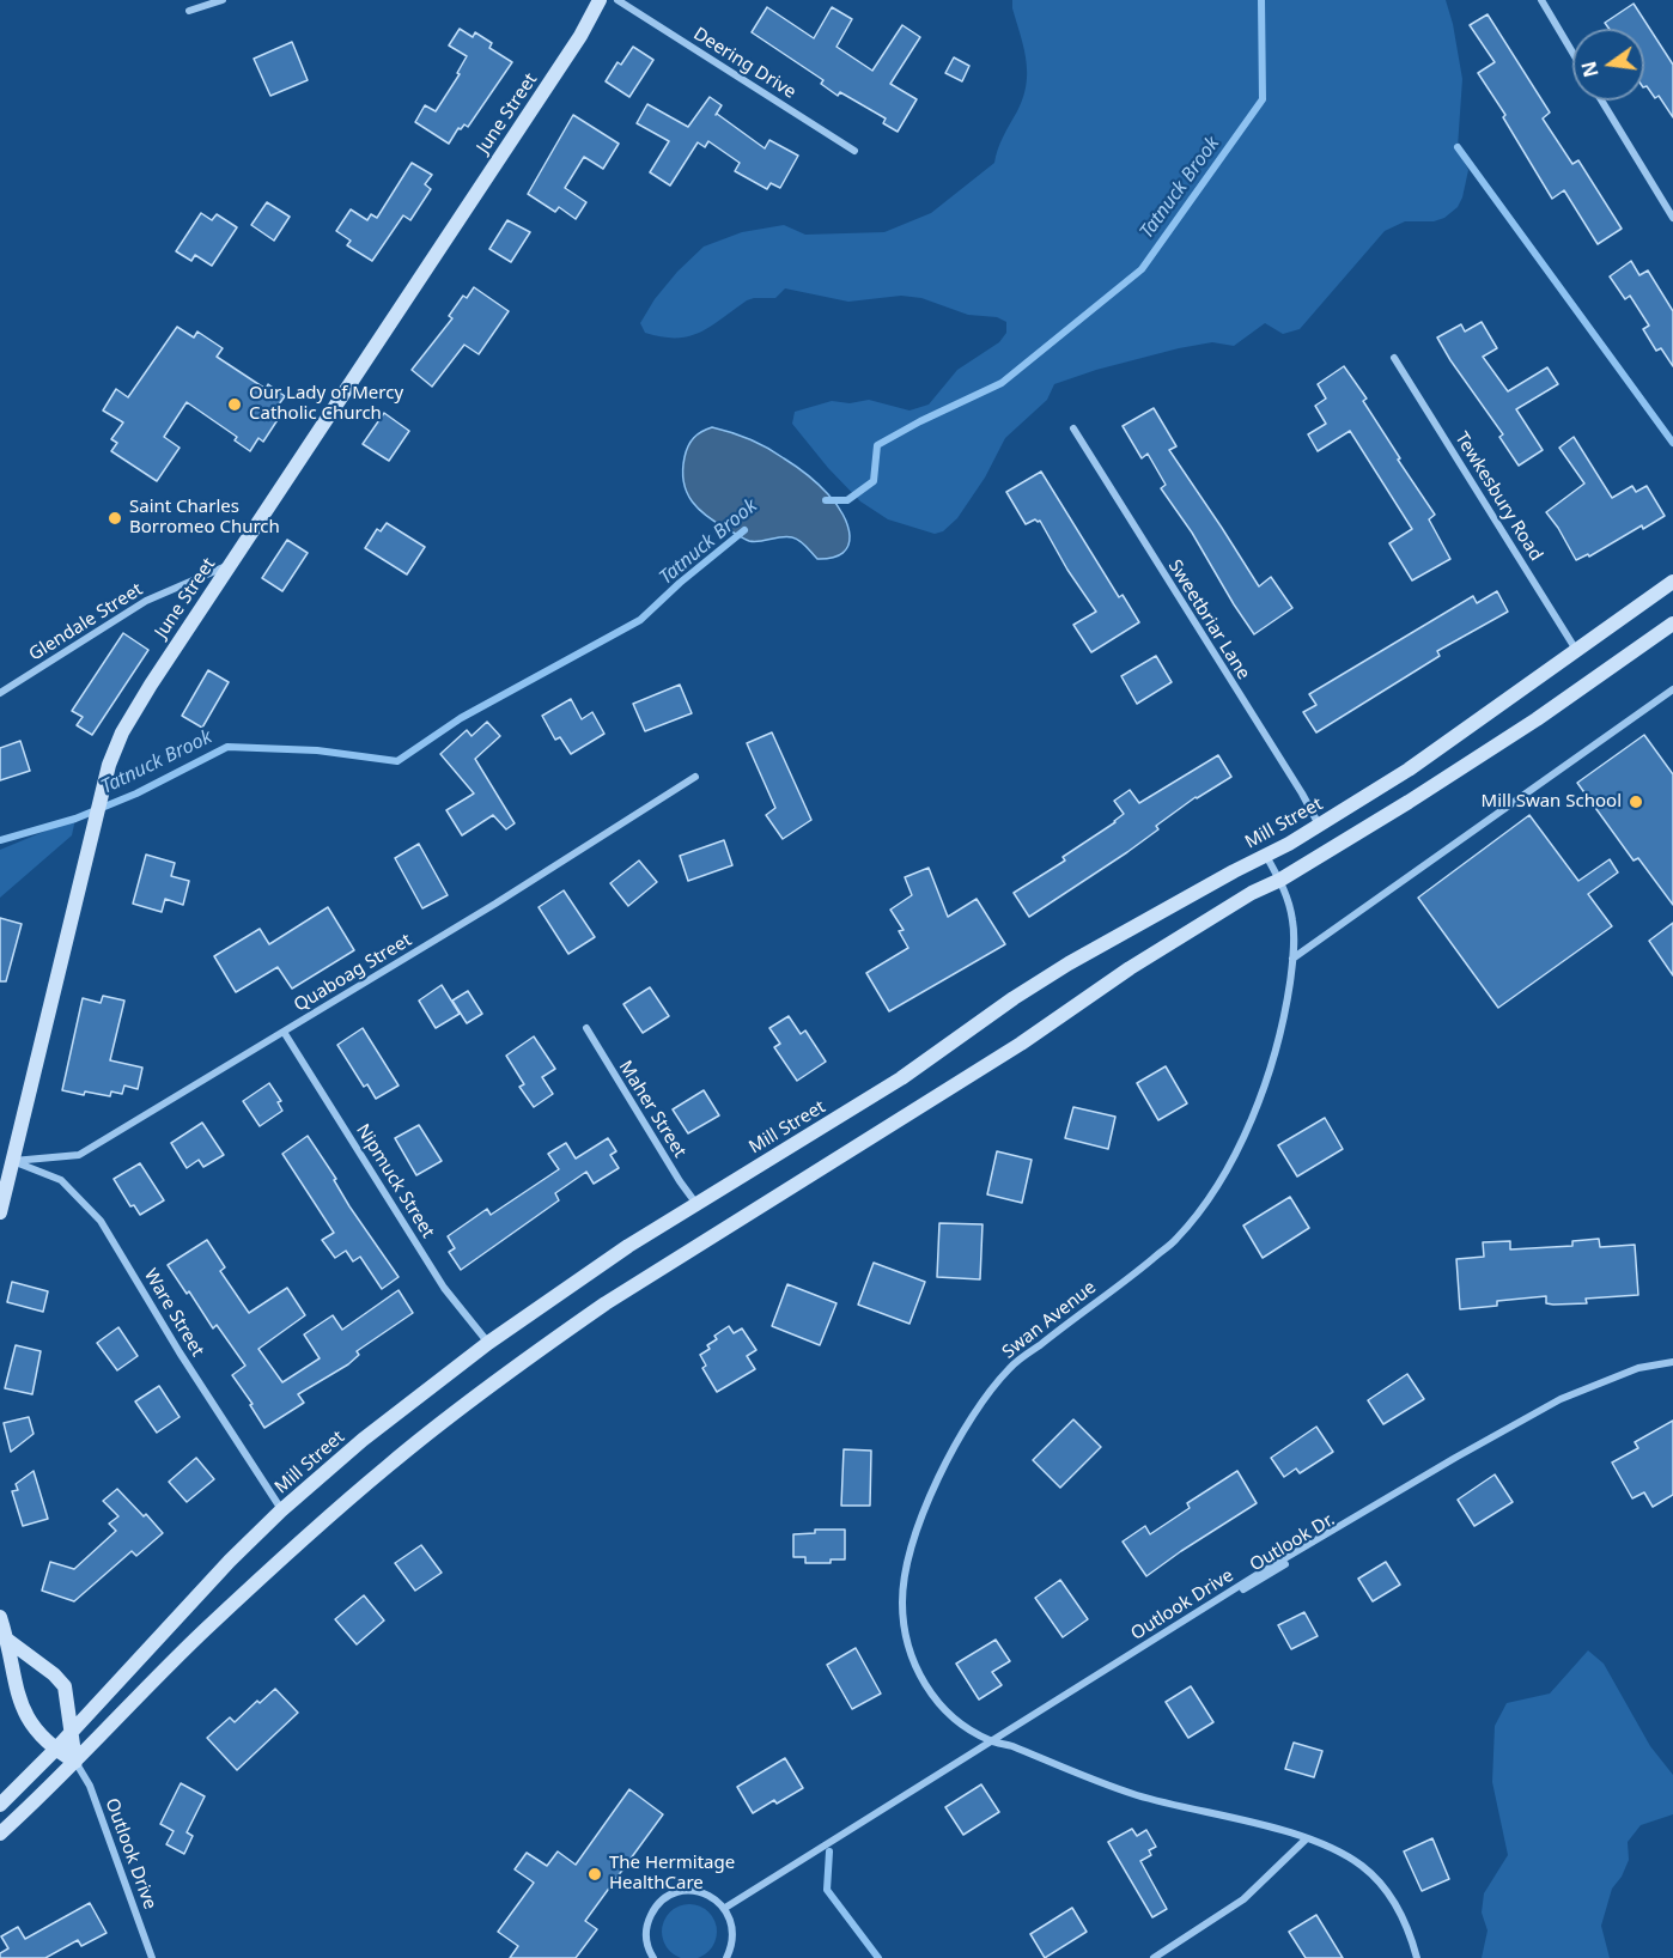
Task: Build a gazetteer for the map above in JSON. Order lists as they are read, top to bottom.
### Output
{
  "streets": {
    "main road": ["June Street", "Mill Street"],
    "street": [
      "Deering Drive",
      "Tewkesbury Road",
      "Sweetbriar Lane",
      "Glendale Street",
      "Quaboag Street",
      "Maher Street",
      "Nipmuck Street",
      "Ware Street",
      "Swan Avenue",
      "Outlook Drive"
    ]
  },
  "crossings": [
    ["June Street", "Glendale Street"],
    ["June Street", "Quaboag Street"],
    ["June Street", "Ware Street"],
    ["Tewkesbury Road", "Mill Street"],
    ["Sweetbriar Lane", "Mill Street"],
    ["Mill Street", "Maher Street"],
    ["Mill Street", "Nipmuck Street"],
    ["Mill Street", "Ware Street"],
    ["Mill Street", "Swan Avenue"],
    ["Quaboag Street", "Nipmuck Street"],
    ["Quaboag Street", "Ware Street"],
    ["Swan Avenue", "Outlook Drive"]
  ],
  "water": ["Tatnuck Brook"],
  "places": [
    "Our Lady of Mercy Catholic Church",
    "Saint Charles Borromeo Church",
    "Mill Swan School",
    "The Hermitage HealthCare"
  ],
  "north": "left"
}
